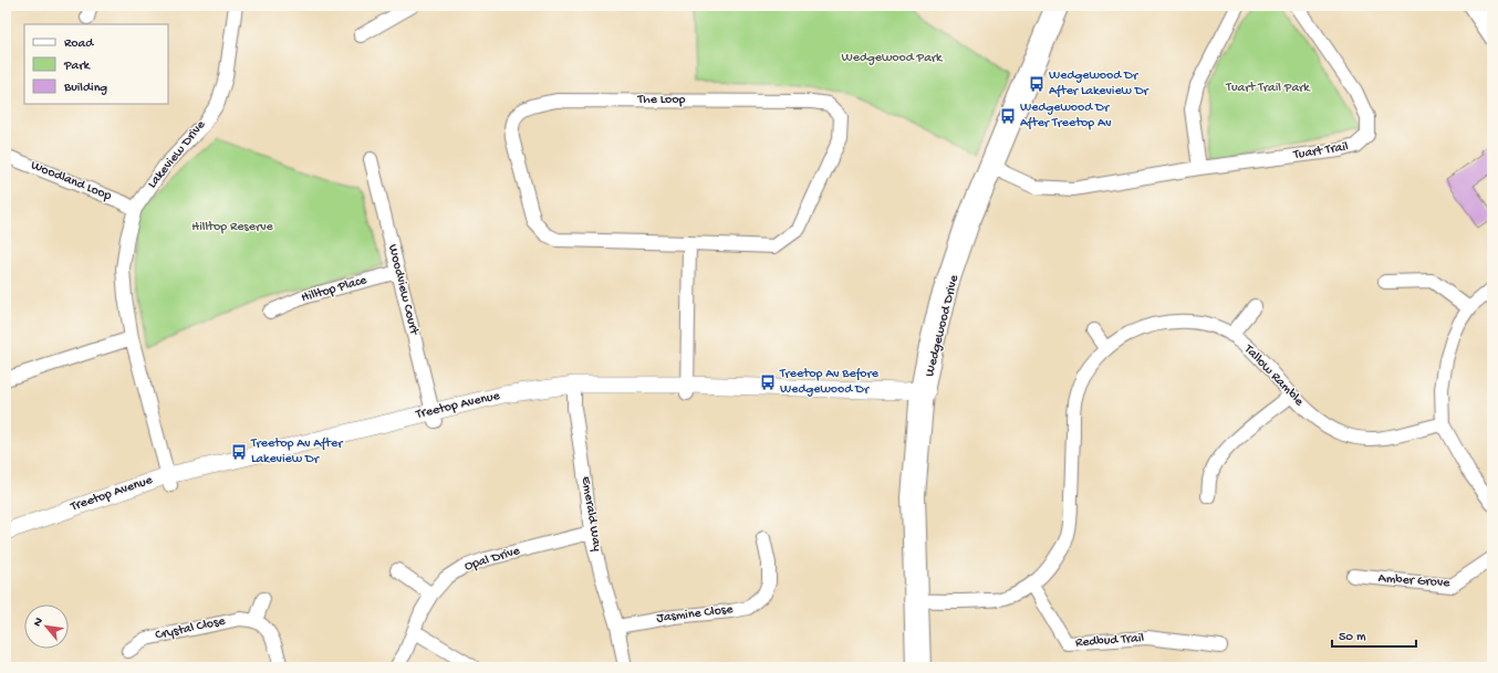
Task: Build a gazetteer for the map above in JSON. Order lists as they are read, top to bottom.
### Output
{
  "streets": {
    "main road": ["Treetop Avenue"],
    "street": [
      "The Loop",
      "Tuart Trail",
      "Lakeview Drive",
      "Woodland Loop",
      "Hilltop Place",
      "Woodview Court",
      "Wedgewood Drive",
      "Tallow Ramble",
      "Emerald Way",
      "Opal Drive",
      "Amber Grove",
      "Jasmine Close",
      "Crystal Close",
      "Redbud Trail"
    ]
  },
  "crossings": [
    ["Tuart Trail", "Wedgewood Drive"],
    ["Lakeview Drive", "Woodland Loop"],
    ["Lakeview Drive", "Treetop Avenue"],
    ["Hilltop Place", "Woodview Court"],
    ["Woodview Court", "Treetop Avenue"],
    ["Wedgewood Drive", "Tallow Ramble"],
    ["Wedgewood Drive", "Treetop Avenue"],
    ["Tallow Ramble", "Redbud Trail"],
    ["Treetop Avenue", "Emerald Way"],
    ["Emerald Way", "Opal Drive"],
    ["Emerald Way", "Jasmine Close"]
  ],
  "parks": ["Wedgewood Park", "Tuart Trail Park", "Hilltop Reserve"],
  "places": {
    "bus stop": [
      "Wedgewood Dr After Lakeview Dr",
      "Wedgewood Dr After Treetop Av",
      "Treetop Av Before Wedgewood Dr",
      "Treetop Av After Lakeview Dr"
    ]
  },
  "legend": ["Road", "Park", "Building"],
  "scale_bar": "50 m",
  "north": "top left"
}
